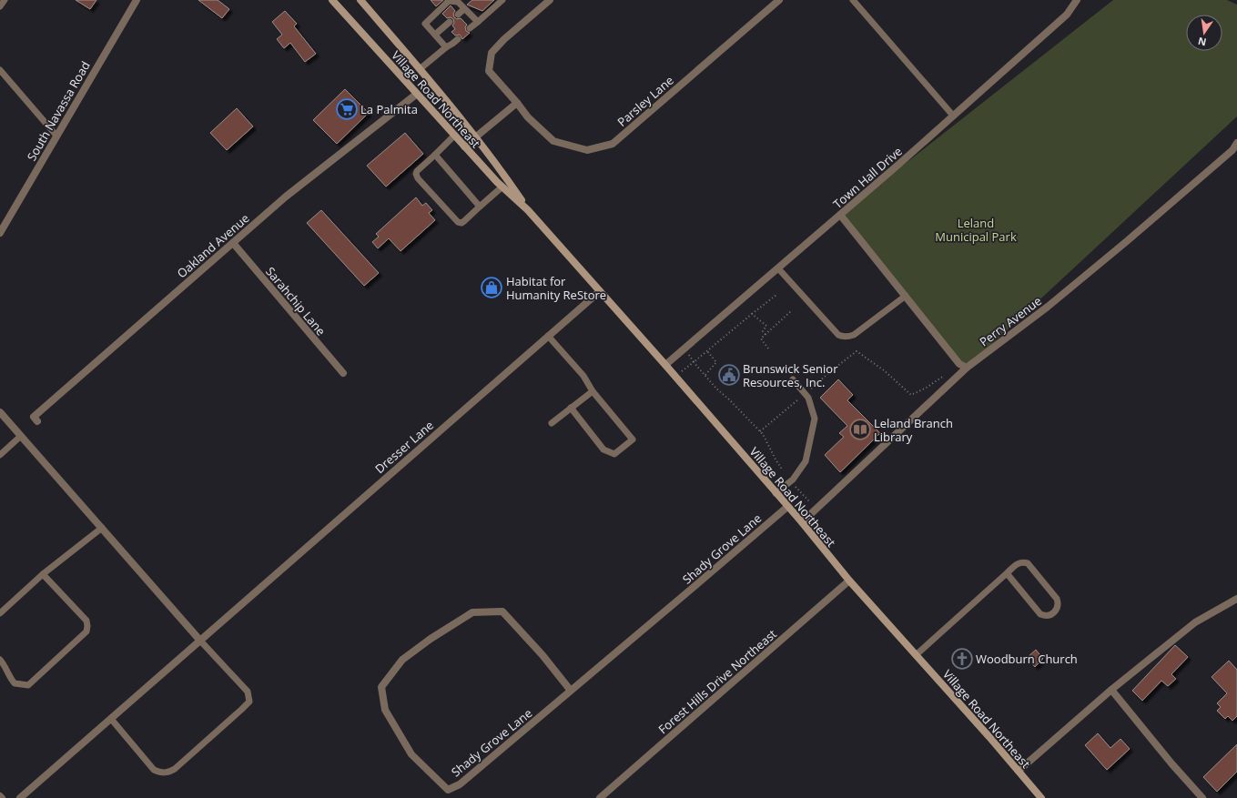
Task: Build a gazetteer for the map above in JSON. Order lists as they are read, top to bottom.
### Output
{
  "streets": {
    "main road": ["Village Road Northeast"],
    "street": [
      "Parsley Lane",
      "South Navassa Road",
      "Town Hall Drive",
      "Oakland Avenue",
      "Sarahchip Lane",
      "Perry Avenue",
      "Dresser Lane",
      "Shady Grove Lane",
      "Forest Hills Drive Northeast"
    ]
  },
  "crossings": [
    ["Village Road Northeast", "Town Hall Drive"],
    ["Village Road Northeast", "Oakland Avenue"],
    ["Village Road Northeast", "Perry Avenue"],
    ["Village Road Northeast", "Dresser Lane"],
    ["Village Road Northeast", "Shady Grove Lane"],
    ["Village Road Northeast", "Forest Hills Drive Northeast"],
    ["Oakland Avenue", "Sarahchip Lane"]
  ],
  "parks": ["Leland Municipal Park"],
  "places": {
    "supermarket": ["La Palmita"],
    "shop": ["Habitat for Humanity ReStore"],
    "public building": ["Brunswick Senior Resources, Inc."],
    "library": ["Leland Branch Library"],
    "church": ["Woodburn Church"]
  },
  "north": "bottom"
}
